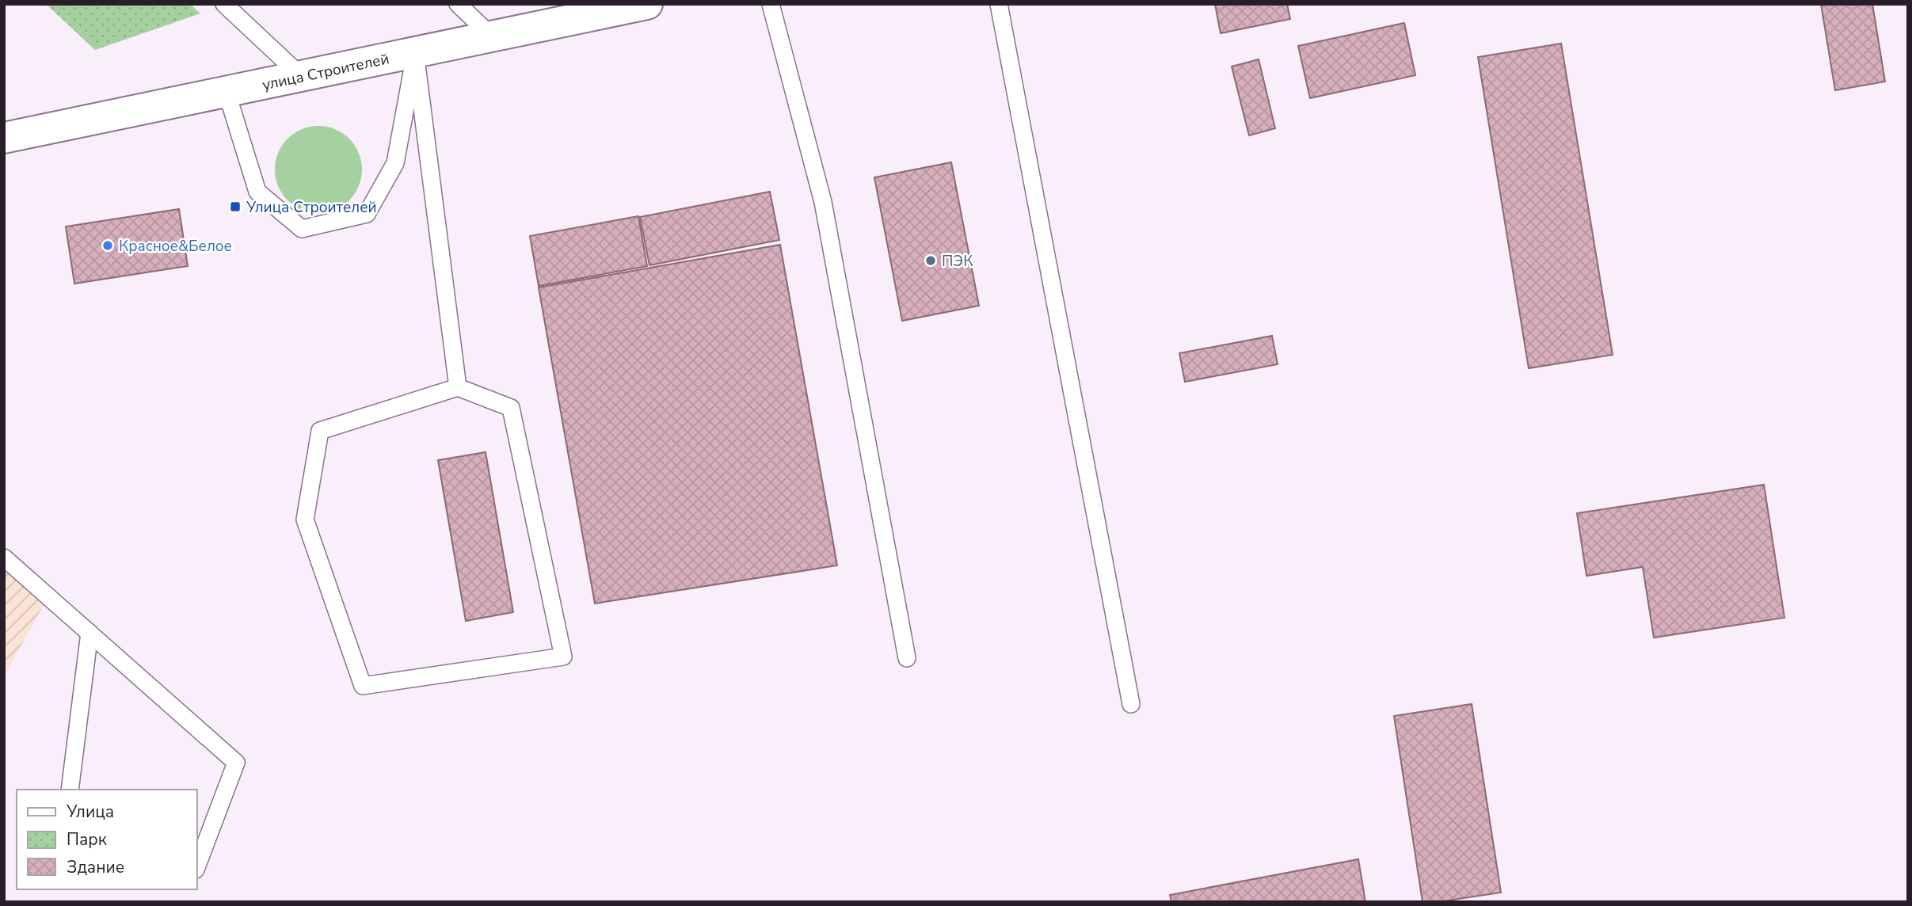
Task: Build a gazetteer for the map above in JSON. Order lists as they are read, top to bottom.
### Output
{
  "streets": {
    "street": ["улица Строителей"]
  },
  "places": {
    "transit": ["Улица Строителей"],
    "other": ["Красное&Белое", "ПЭК"]
  },
  "legend": ["Улица", "Парк", "Здание"]
}
